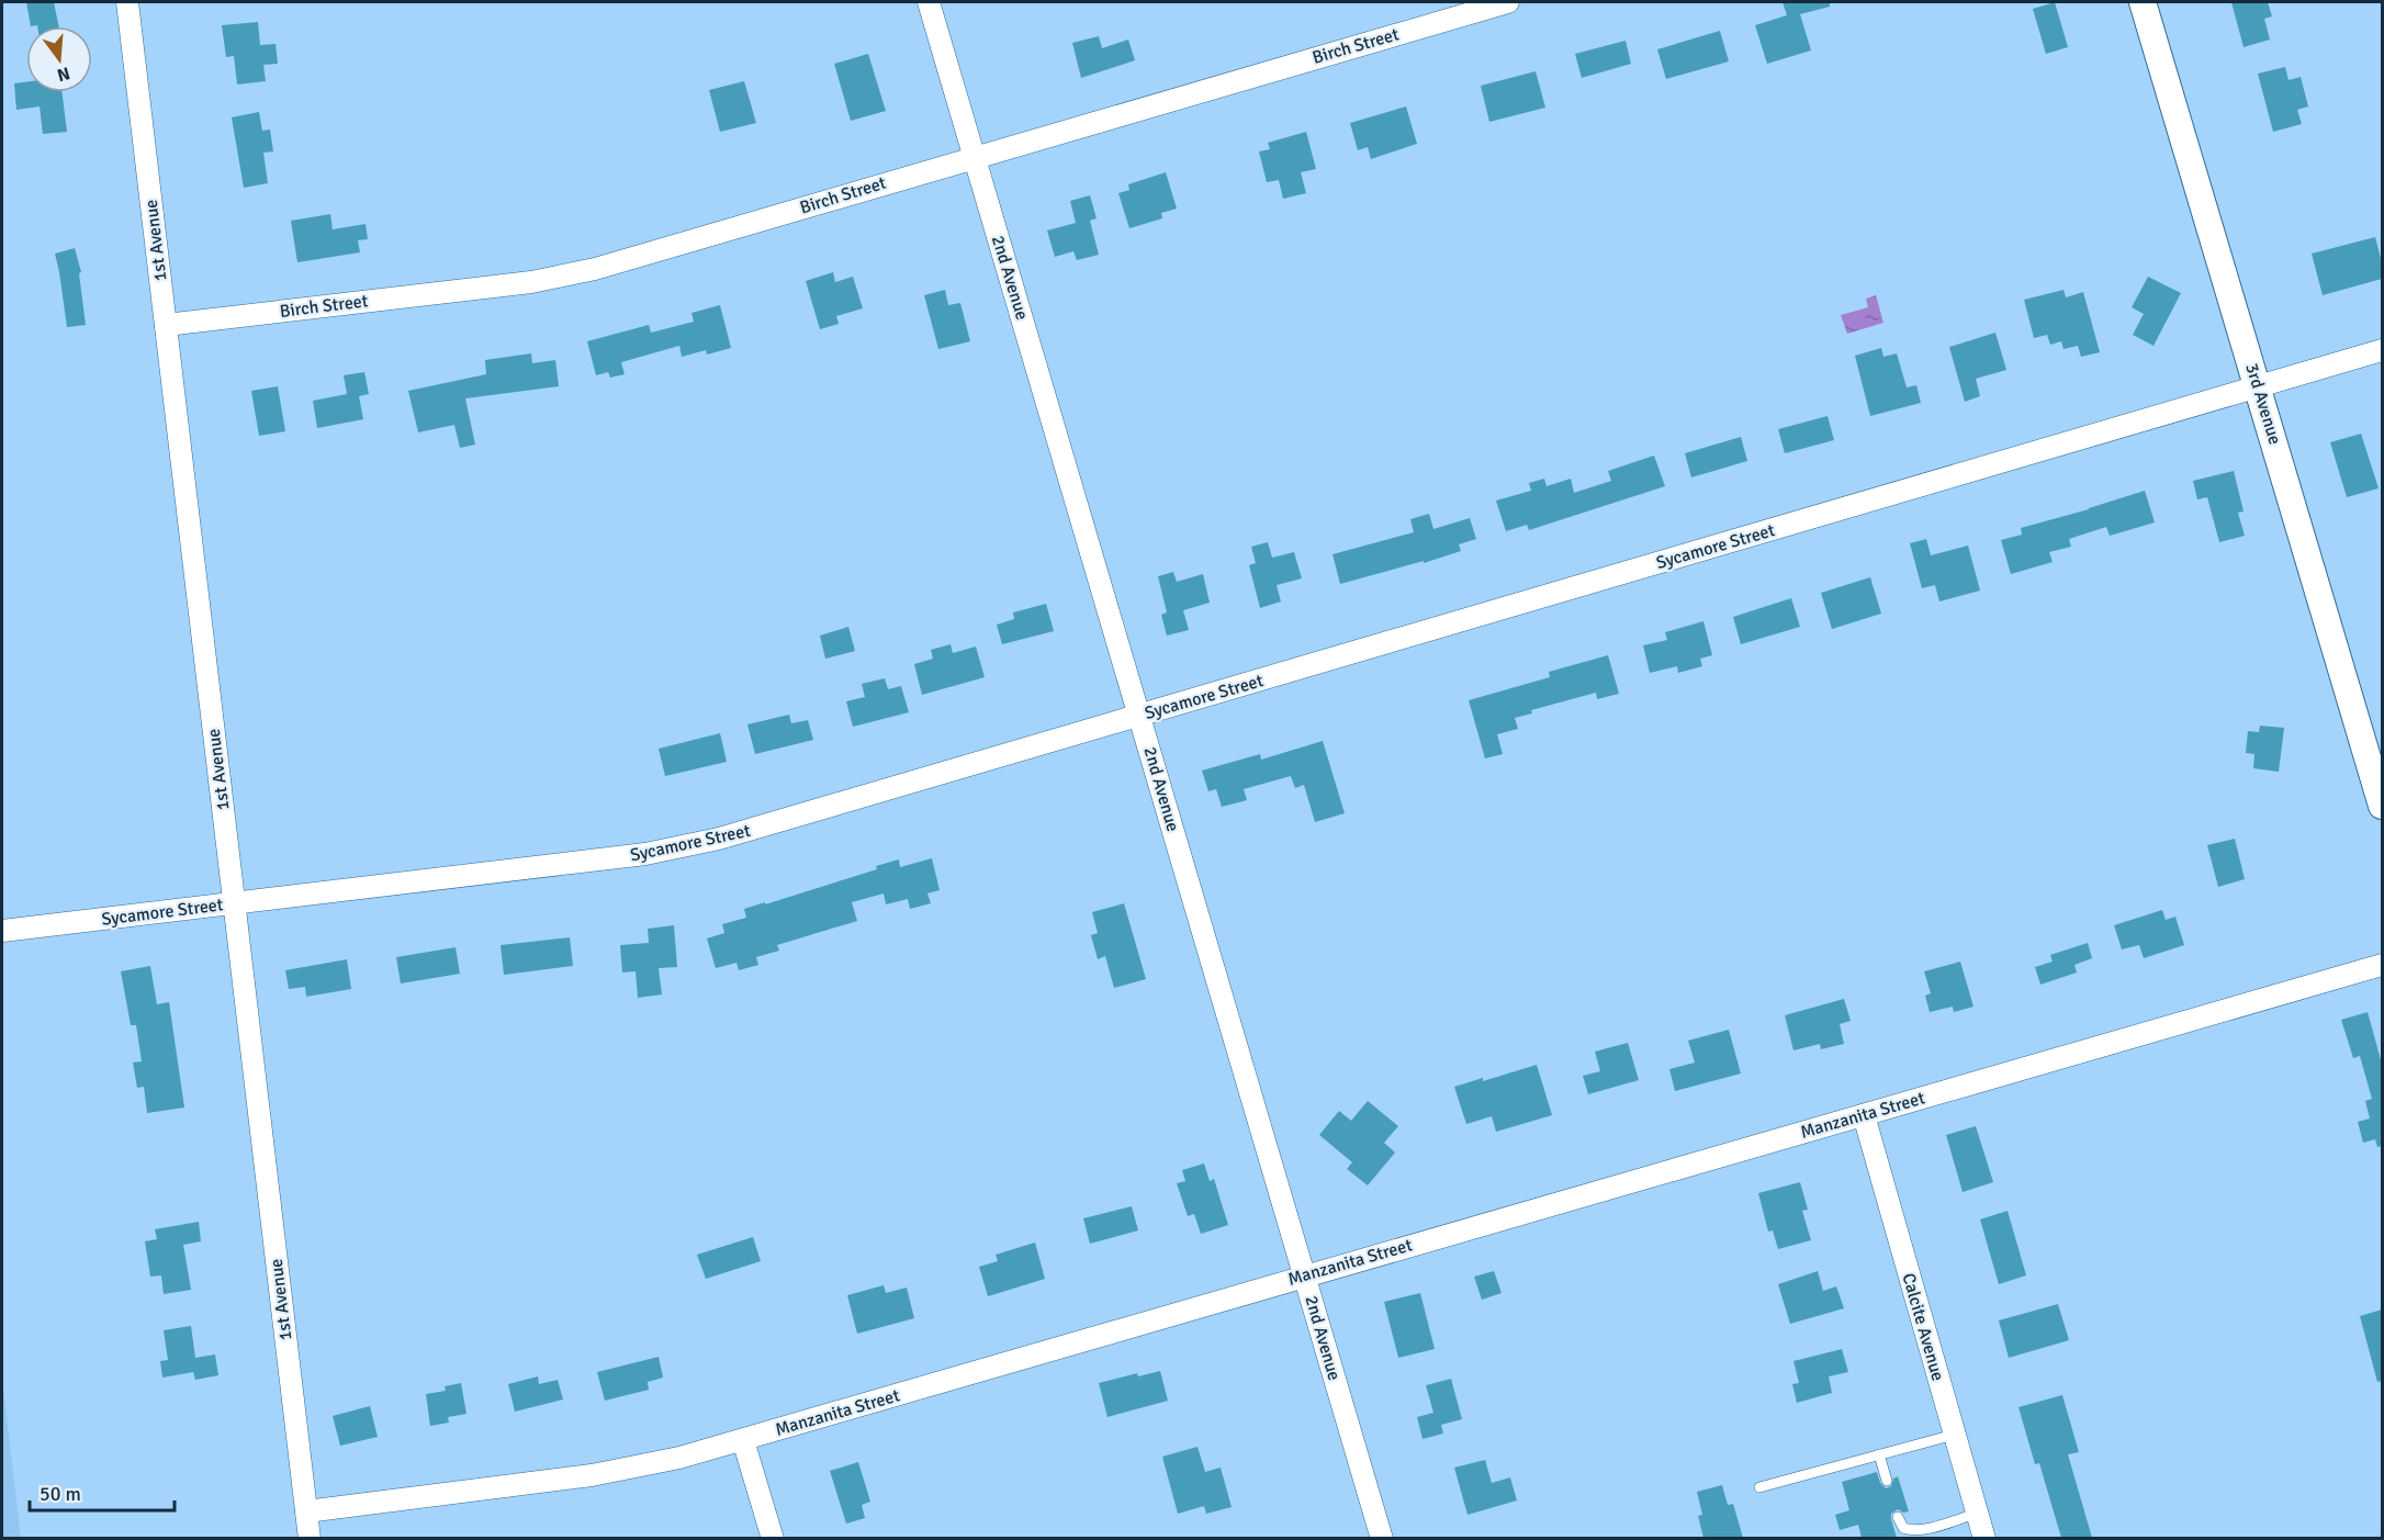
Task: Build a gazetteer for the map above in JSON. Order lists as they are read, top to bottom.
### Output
{
  "streets": {
    "street": [
      "Birch Street",
      "1st Avenue",
      "2nd Avenue",
      "3rd Avenue",
      "Sycamore Street",
      "Manzanita Street",
      "Calcite Avenue"
    ]
  },
  "crossings": [
    ["Birch Street", "1st Avenue"],
    ["Birch Street", "2nd Avenue"],
    ["1st Avenue", "Sycamore Street"],
    ["1st Avenue", "Manzanita Street"],
    ["2nd Avenue", "Sycamore Street"],
    ["2nd Avenue", "Manzanita Street"],
    ["3rd Avenue", "Sycamore Street"],
    ["Manzanita Street", "Calcite Avenue"]
  ],
  "scale_bar": "50 m",
  "north": "bottom"
}
